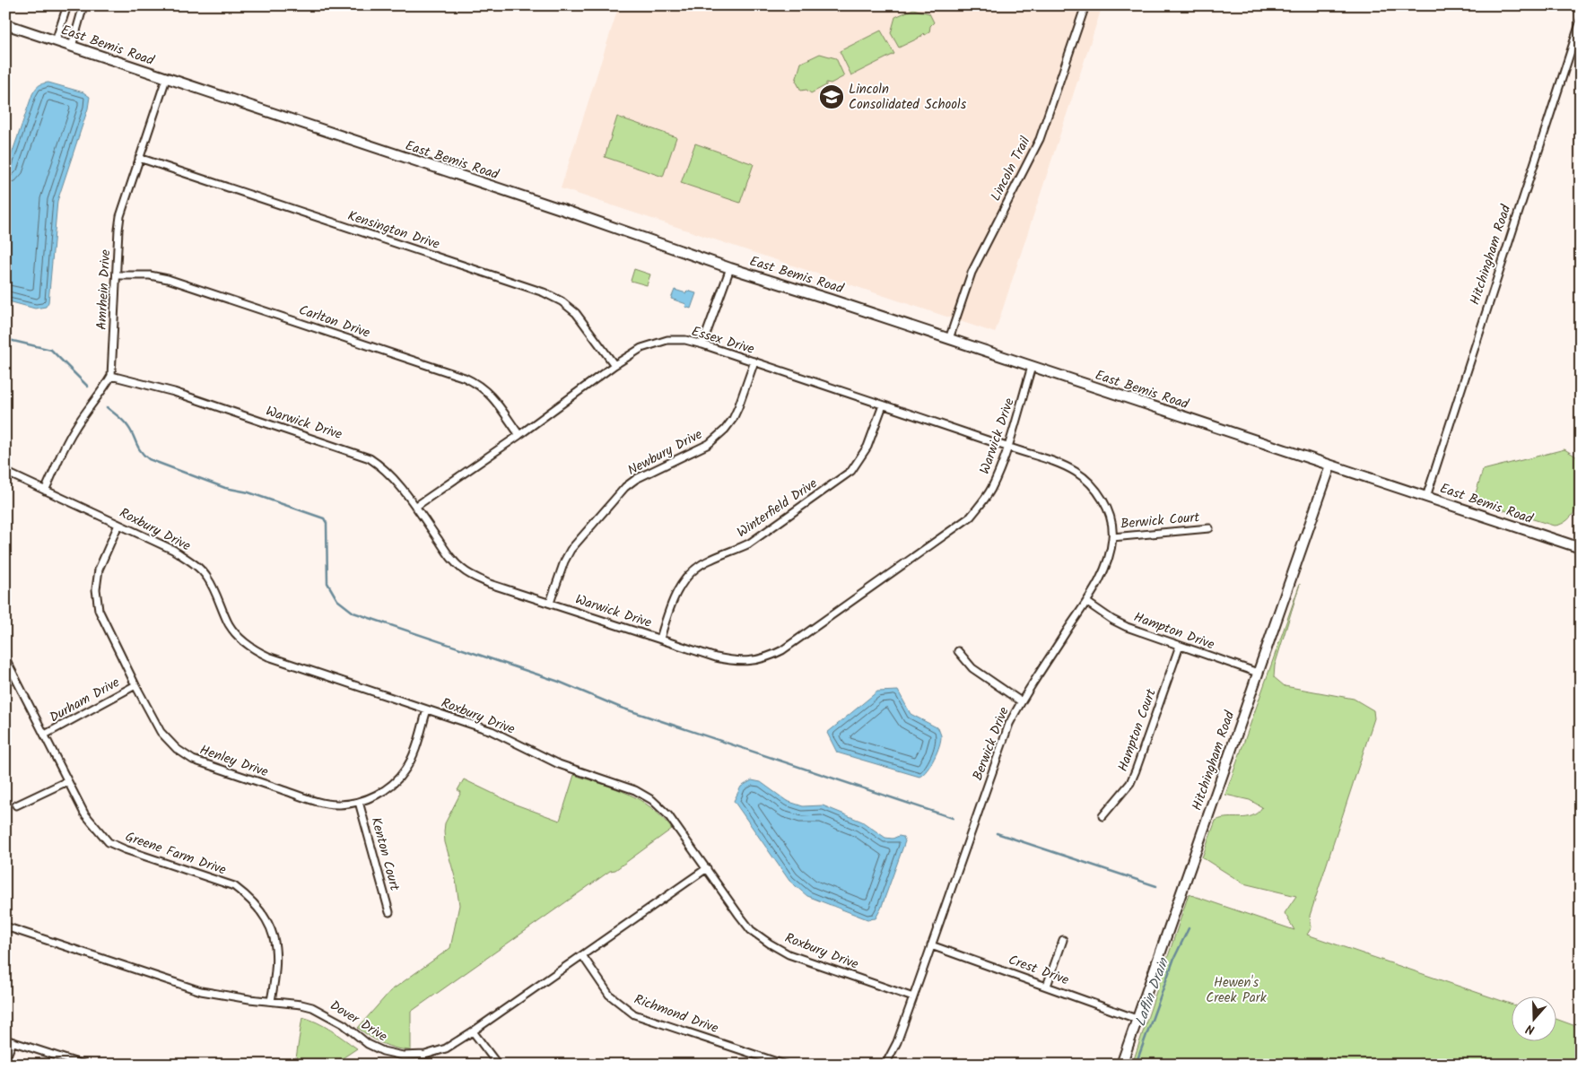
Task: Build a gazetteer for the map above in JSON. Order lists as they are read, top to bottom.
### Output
{
  "streets": {
    "street": [
      "East Bemis Road",
      "Lincoln Trail",
      "Kensington Drive",
      "Hitchingham Road",
      "Amrhein Drive",
      "Carlton Drive",
      "Essex Drive",
      "Warwick Drive",
      "Newbury Drive",
      "Winterfield Drive",
      "Berwick Court",
      "Roxbury Drive",
      "Hampton Drive",
      "Durham Drive",
      "Hampton Court",
      "Berwick Drive",
      "Henley Drive",
      "Greene Farm Drive",
      "Kenton Court",
      "Crest Drive",
      "Richmond Drive",
      "Dover Drive"
    ]
  },
  "crossings": [
    ["East Bemis Road", "Lincoln Trail"],
    ["East Bemis Road", "Hitchingham Road"],
    ["East Bemis Road", "Amrhein Drive"],
    ["East Bemis Road", "Warwick Drive"],
    ["Kensington Drive", "Amrhein Drive"],
    ["Kensington Drive", "Essex Drive"],
    ["Hitchingham Road", "Hampton Drive"],
    ["Hitchingham Road", "Crest Drive"],
    ["Amrhein Drive", "Carlton Drive"],
    ["Amrhein Drive", "Warwick Drive"],
    ["Carlton Drive", "Essex Drive"],
    ["Essex Drive", "Warwick Drive"],
    ["Essex Drive", "Newbury Drive"],
    ["Essex Drive", "Winterfield Drive"],
    ["Essex Drive", "Berwick Drive"],
    ["Warwick Drive", "Newbury Drive"],
    ["Warwick Drive", "Winterfield Drive"],
    ["Warwick Drive", "Berwick Drive"],
    ["Berwick Court", "Berwick Drive"],
    ["Roxbury Drive", "Berwick Drive"],
    ["Roxbury Drive", "Henley Drive"],
    ["Roxbury Drive", "Dover Drive"],
    ["Hampton Drive", "Hampton Court"],
    ["Hampton Drive", "Berwick Drive"],
    ["Durham Drive", "Henley Drive"],
    ["Durham Drive", "Greene Farm Drive"],
    ["Berwick Drive", "Crest Drive"],
    ["Henley Drive", "Kenton Court"],
    ["Greene Farm Drive", "Dover Drive"],
    ["Richmond Drive", "Dover Drive"]
  ],
  "water": ["Laflin Drain"],
  "parks": ["Hewen's Creek Park"],
  "places": {
    "school or university": ["Lincoln Consolidated Schools"]
  },
  "north": "bottom"
}
